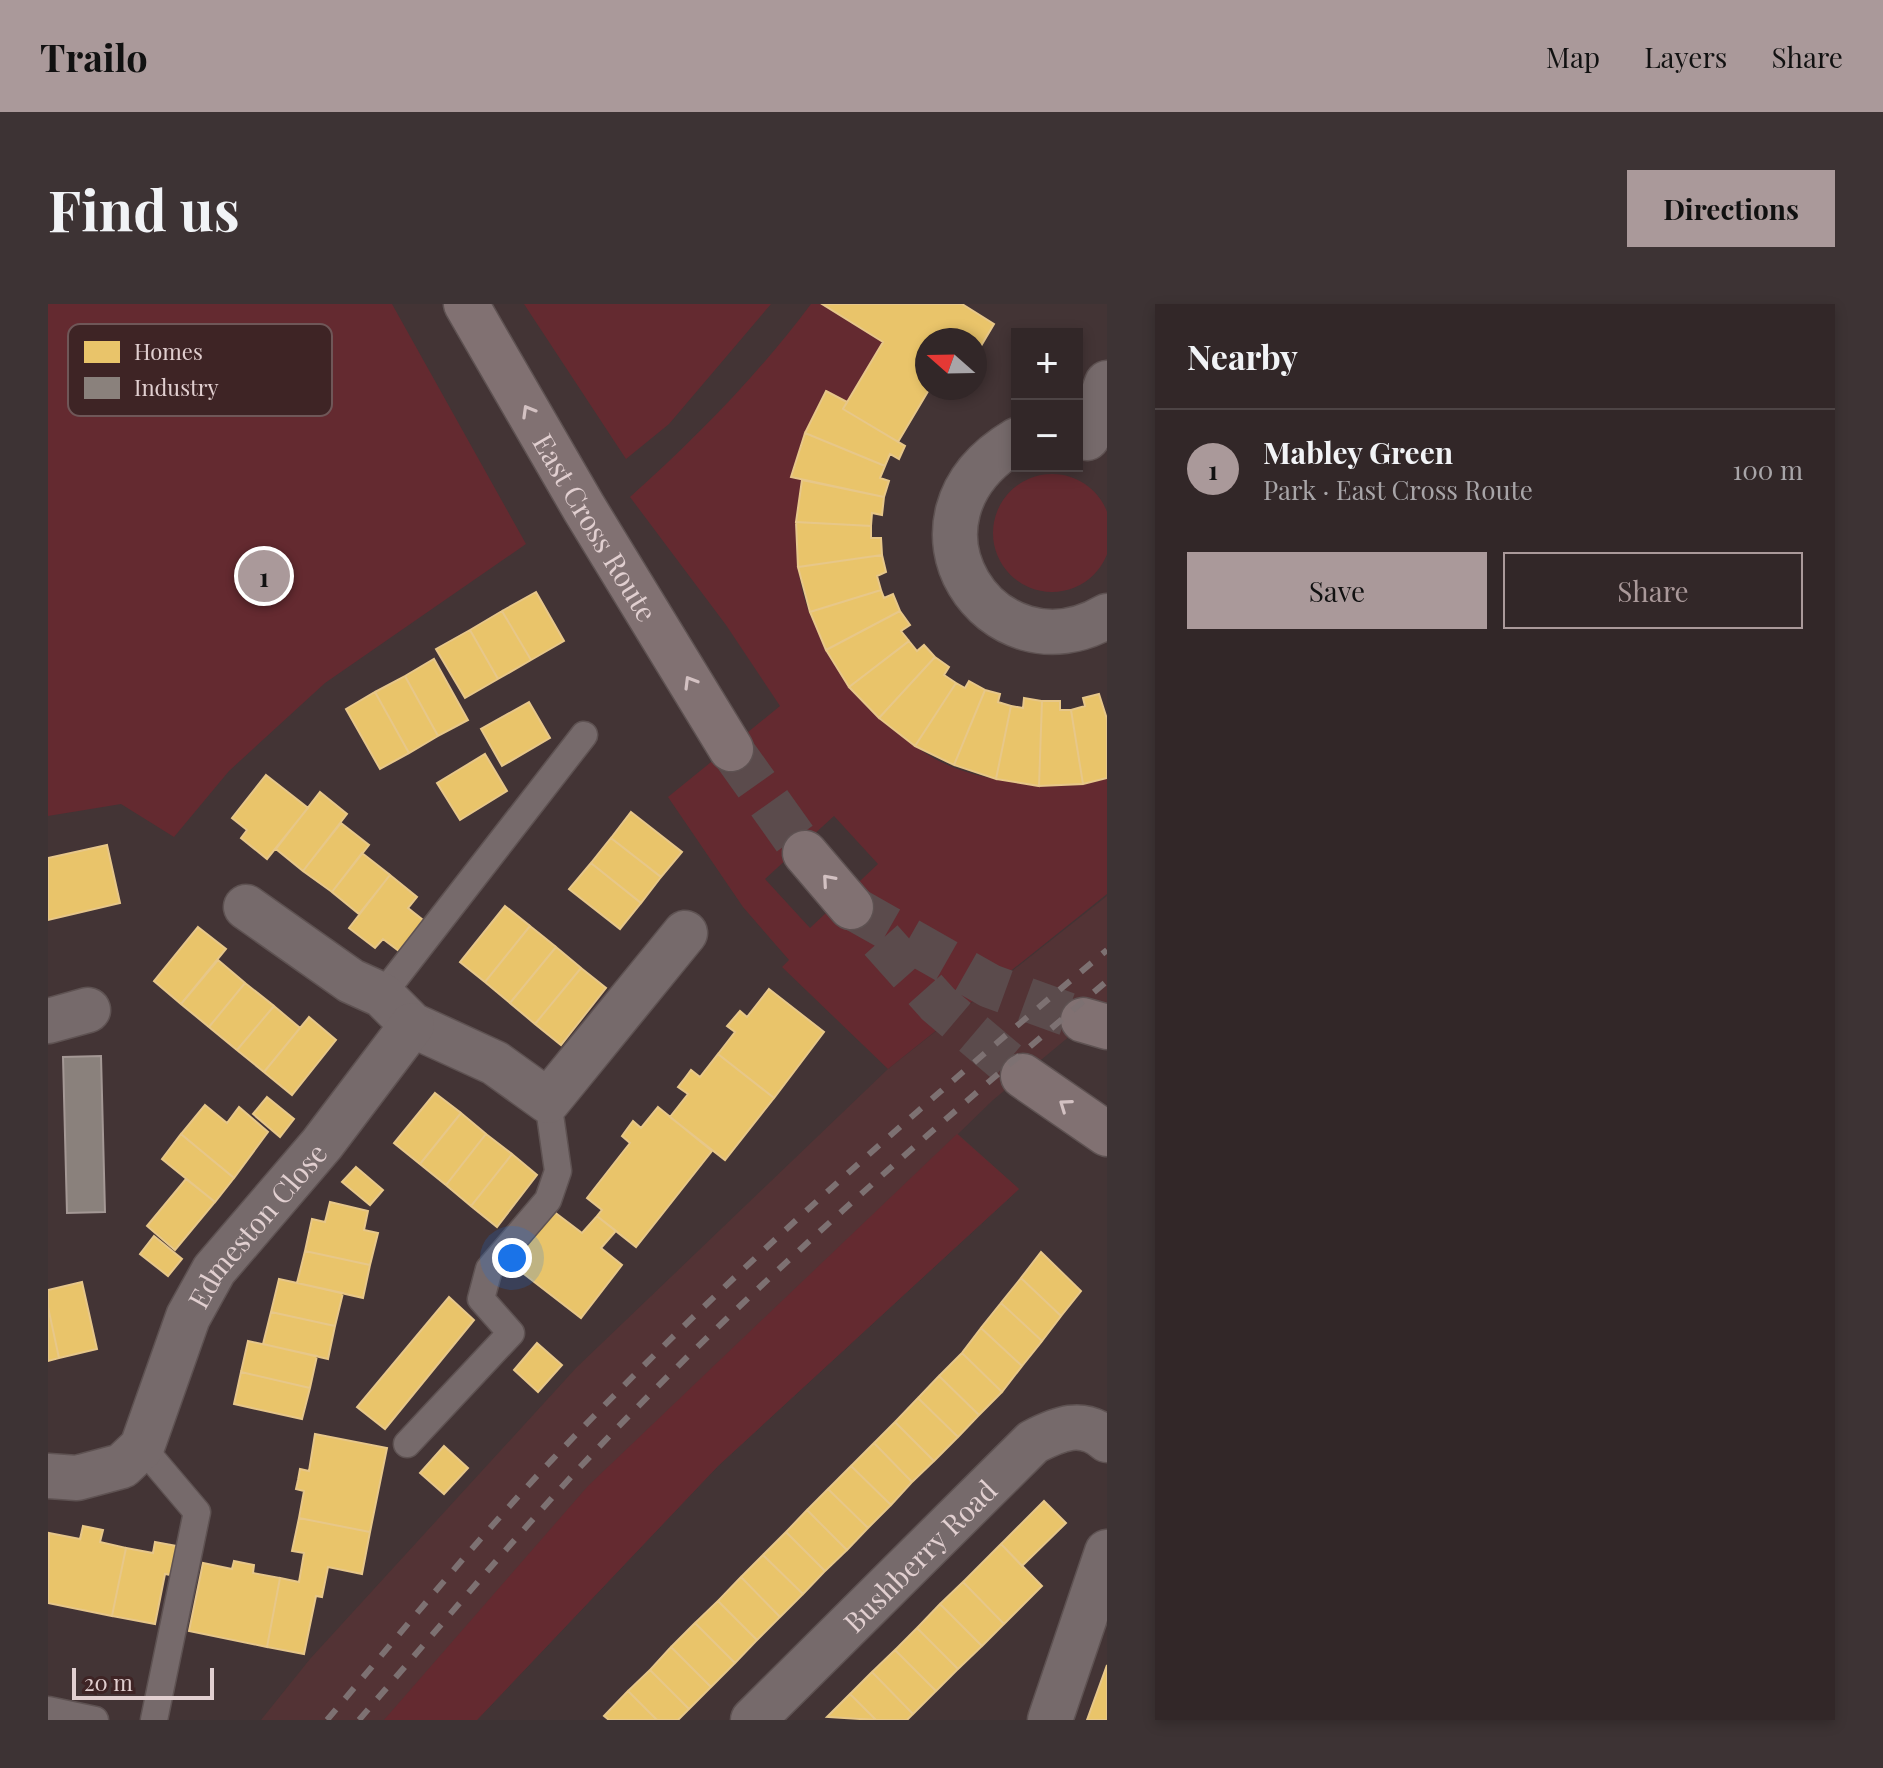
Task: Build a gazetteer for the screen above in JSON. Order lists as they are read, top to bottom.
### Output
{
  "streets": {
    "highway": ["East Cross Route"],
    "street": ["Edmeston Close", "Bushberry Road"]
  },
  "one_way": ["East Cross Route"],
  "legend": ["Homes", "Industry"],
  "scale_bar": "20 m",
  "north": "left",
  "page": {
    "header": "Trailo",
    "nav": ["Map", "Layers", "Share"],
    "buttons": [
      "Directions",
      ["Save", "Share"]
    ],
    "title": "Find us",
    "heading": "Nearby",
    "map_buttons": ["+", "−"],
    "list": [
      {
        "mark": "1",
        "name": "Mabley Green",
        "note": "Park · East Cross Route",
        "value": "100 m"
      }
    ],
    "pins": "1",
    "scale": "20 m"
  }
}
